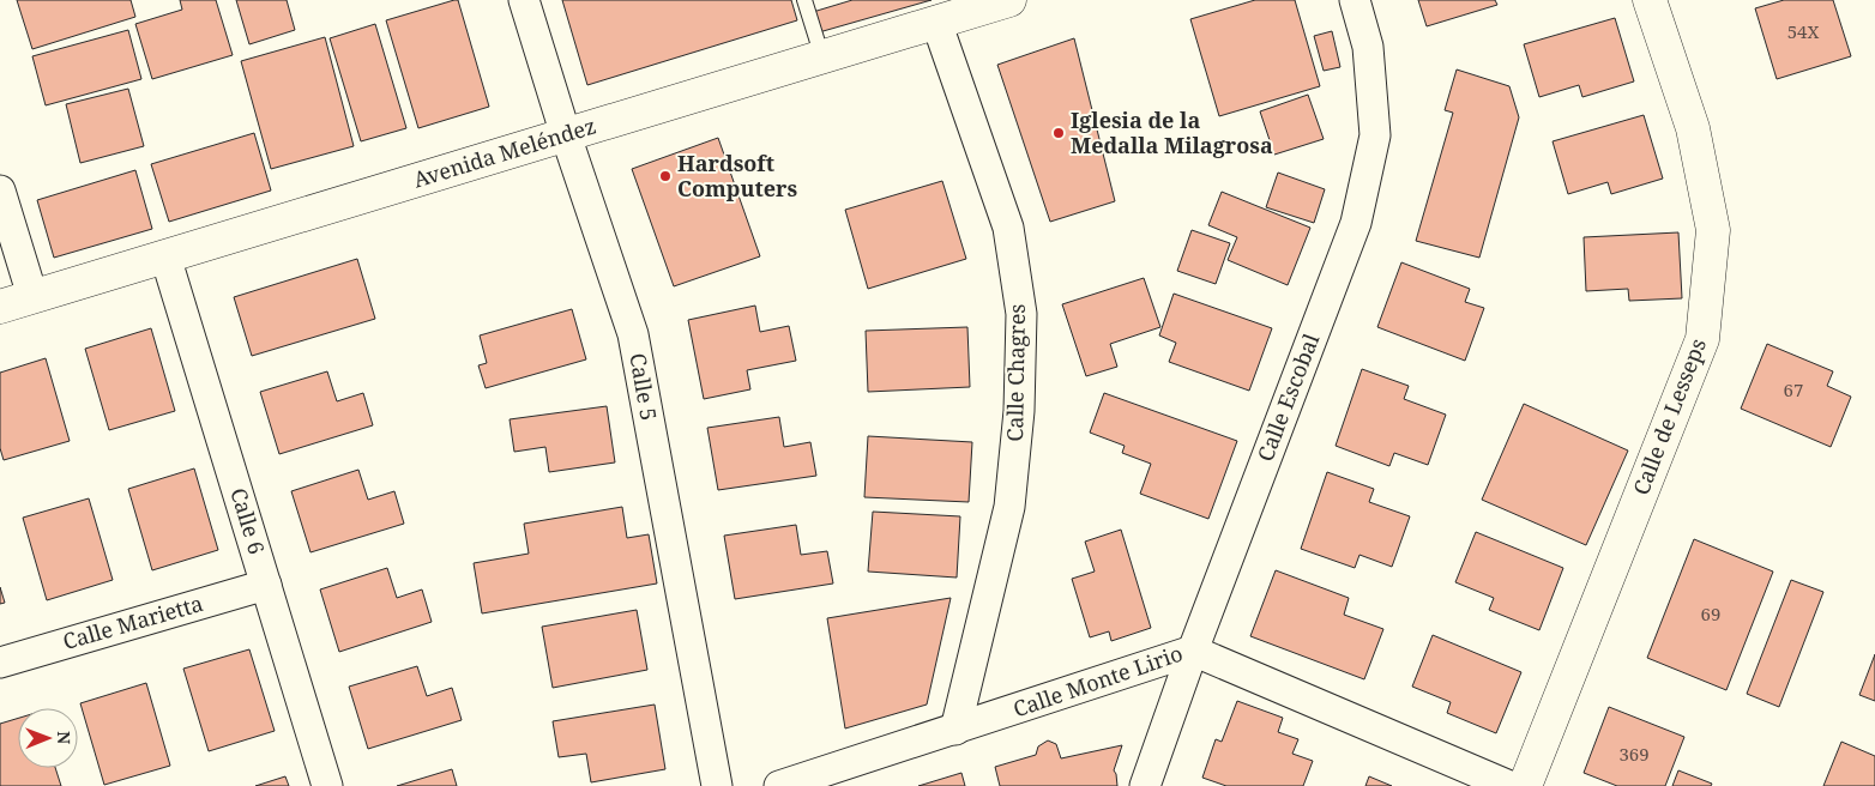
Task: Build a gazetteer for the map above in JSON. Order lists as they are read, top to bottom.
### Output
{
  "streets": {
    "street": [
      "Avenida Meléndez",
      "Calle Chagres",
      "Calle 5",
      "Calle Escobal",
      "Calle de Lesseps",
      "Calle 6",
      "Calle Marietta",
      "Calle Monte Lirio"
    ]
  },
  "crossings": [
    ["Avenida Meléndez", "Calle Chagres"],
    ["Avenida Meléndez", "Calle 5"],
    ["Avenida Meléndez", "Calle 6"],
    ["Calle Chagres", "Calle Monte Lirio"],
    ["Calle Escobal", "Calle Monte Lirio"],
    ["Calle 6", "Calle Marietta"]
  ],
  "places": ["Iglesia de la Medalla Milagrosa", "Hardsoft Computers"],
  "house_numbers": [
    "54X",
    "67",
    "69",
    "369"
  ],
  "north": "right"
}
